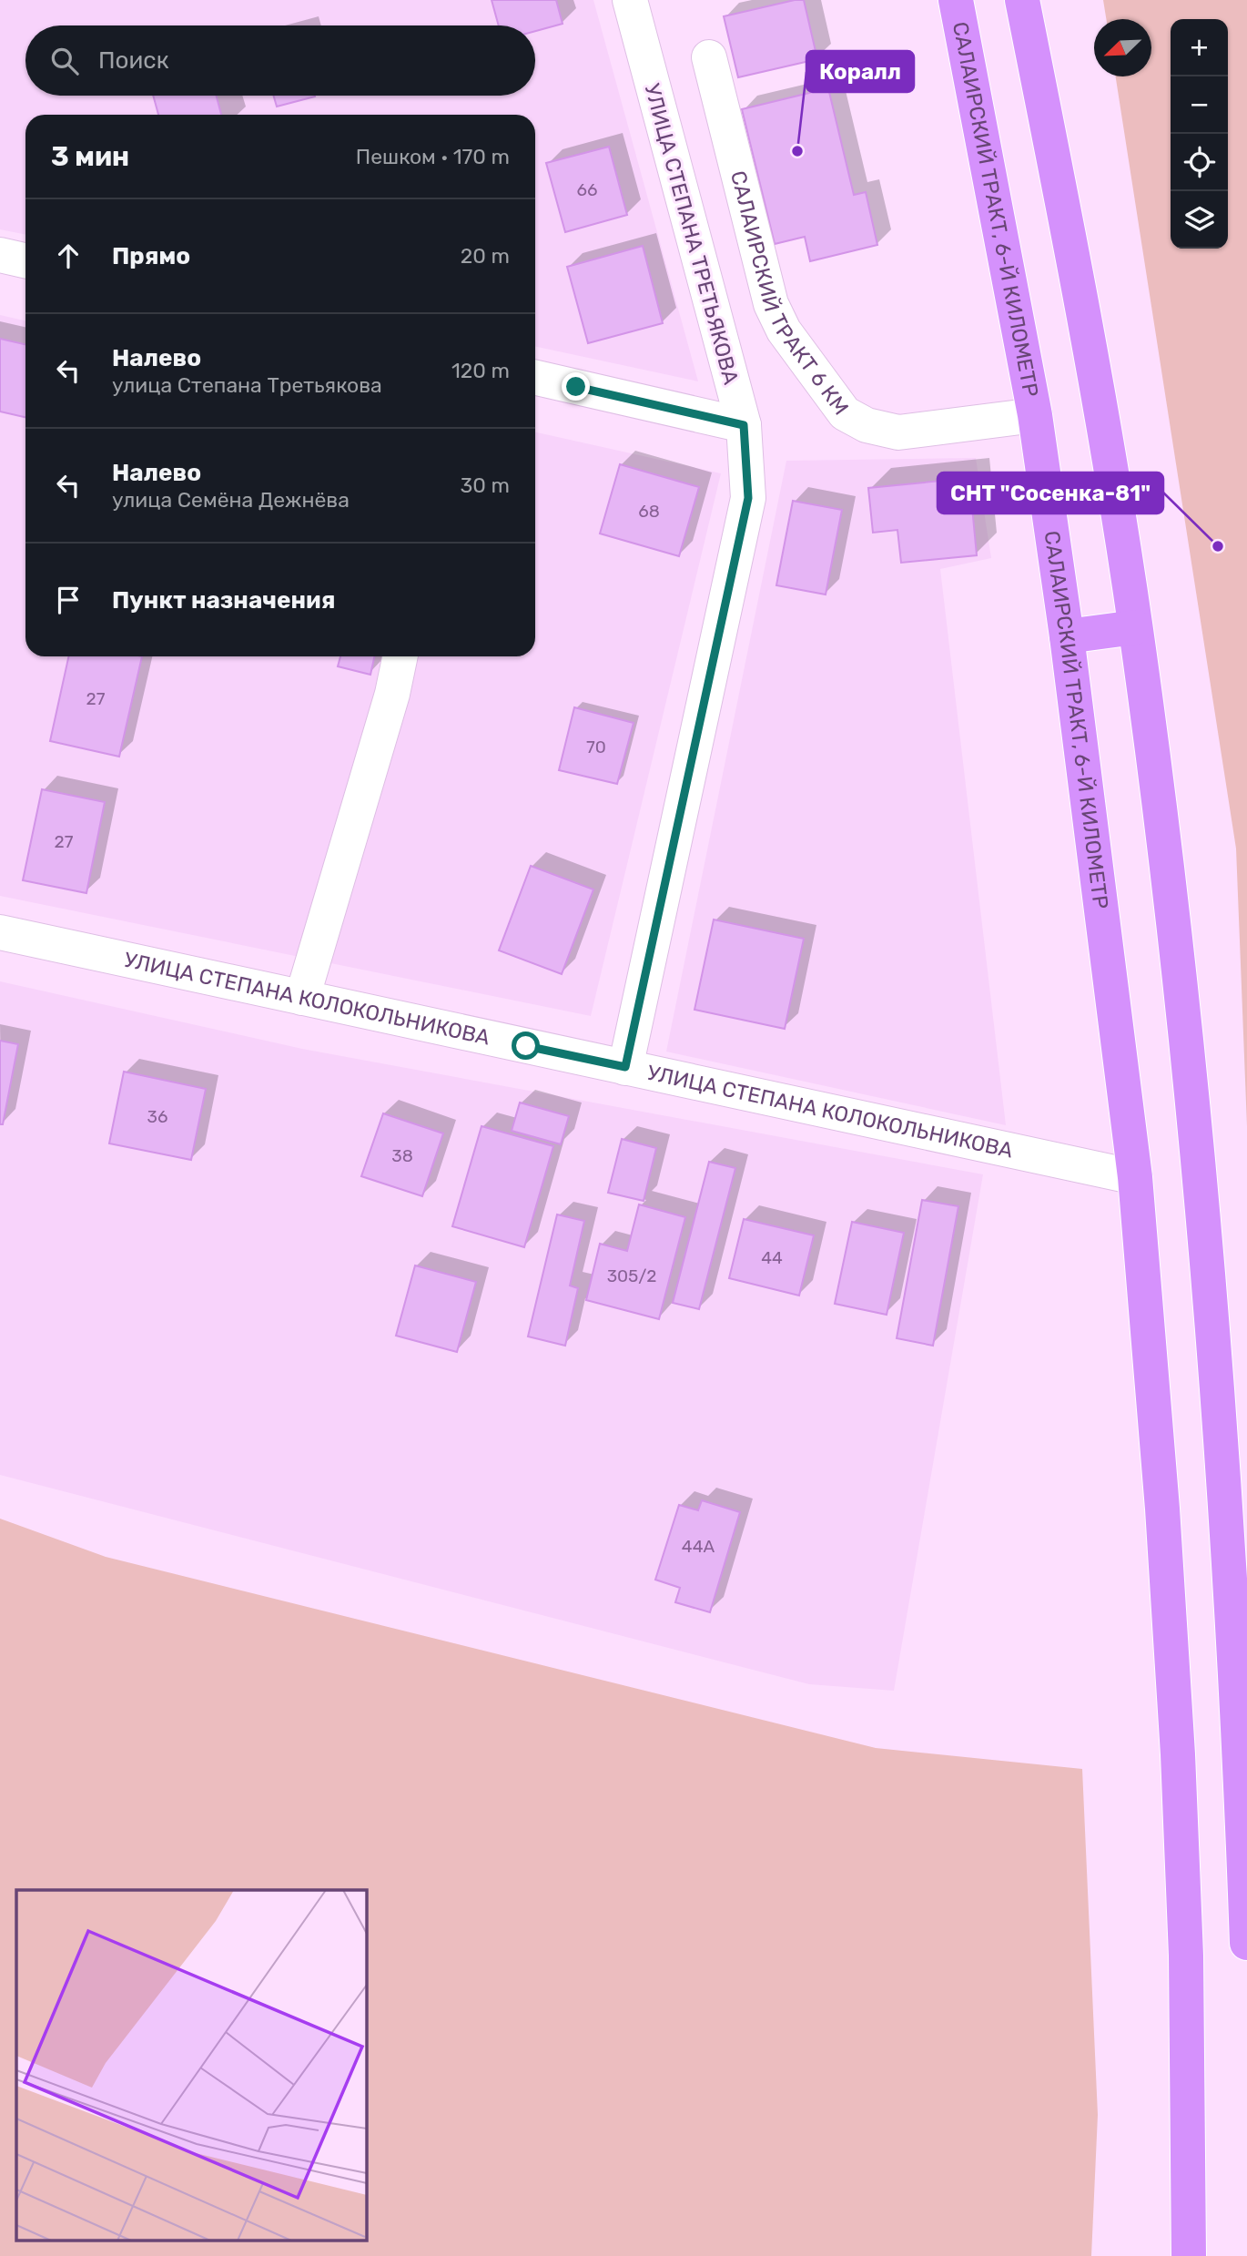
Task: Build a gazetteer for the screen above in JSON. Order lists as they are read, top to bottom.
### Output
{
  "streets": {
    "highway": ["САЛАИРСКИЙ ТРАКТ, 6-Й КИЛОМЕТР"],
    "street": ["УЛИЦА СТЕПАНА ТРЕТЬЯКОВА", "САЛАИРСКИЙ ТРАКТ 6 КМ", "УЛИЦА СТЕПАНА КОЛОКОЛЬНИКОВА"]
  },
  "crossings": [
    ["САЛАИРСКИЙ ТРАКТ, 6-Й КИЛОМЕТР", "САЛАИРСКИЙ ТРАКТ 6 КМ"],
    ["САЛАИРСКИЙ ТРАКТ, 6-Й КИЛОМЕТР", "УЛИЦА СТЕПАНА КОЛОКОЛЬНИКОВА"],
    ["УЛИЦА СТЕПАНА ТРЕТЬЯКОВА", "УЛИЦА СТЕПАНА КОЛОКОЛЬНИКОВА"]
  ],
  "places": ["Коралл", "СНТ \"Сосенка-81\""],
  "house_numbers": [
    "66",
    "68",
    "27",
    "70",
    "27",
    "36",
    "38",
    "44",
    "305/2",
    "44А"
  ],
  "north": "bottom left",
  "page": {
    "map_buttons": ["+", "−"],
    "search": "Поиск",
    "heading": ["3 мин", "Пешком · 170 m"],
    "list": [
      ["Прямо", "20 m"],
      ["Налево", "улица Степана Третьякова", "120 m"],
      ["Налево", "улица Семёна Дежнёва", "30 m"],
      "Пункт назначения"
    ]
  }
}
